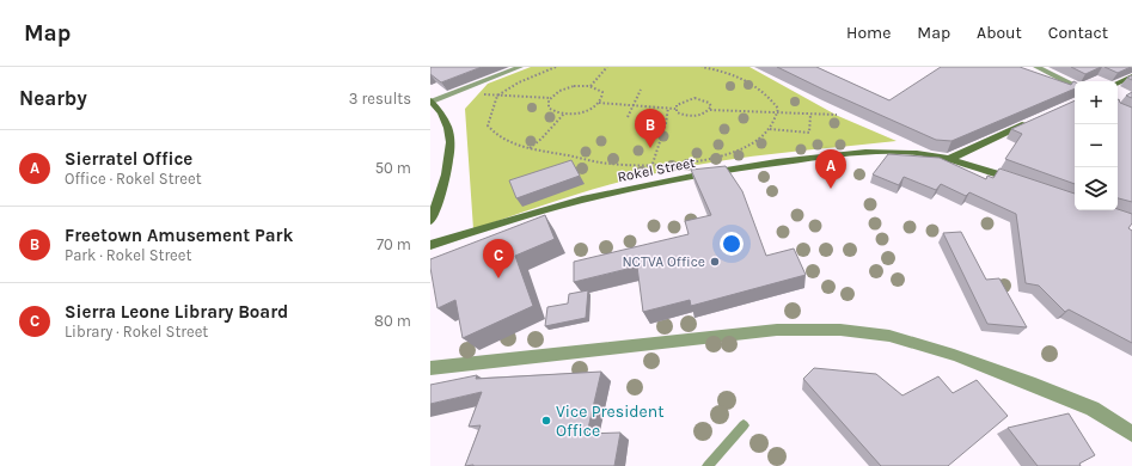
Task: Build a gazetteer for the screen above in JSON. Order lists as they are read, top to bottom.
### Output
{
  "streets": {
    "main road": ["Rokel Street"]
  },
  "places": ["NCTVA Office", "Vice President Office"],
  "page": {
    "header": "Map",
    "nav": [
      "Home",
      "Map",
      "About",
      "Contact"
    ],
    "heading": ["Nearby", "3 results"],
    "map_buttons": ["+", "−"],
    "pins": ["B", "A", "C"],
    "list": [
      {
        "mark": "A",
        "name": "Sierratel Office",
        "note": "Office · Rokel Street",
        "value": "50 m"
      },
      {
        "mark": "B",
        "name": "Freetown Amusement Park",
        "note": "Park · Rokel Street",
        "value": "70 m"
      },
      {
        "mark": "C",
        "name": "Sierra Leone Library Board",
        "note": "Library · Rokel Street",
        "value": "80 m"
      }
    ]
  }
}
